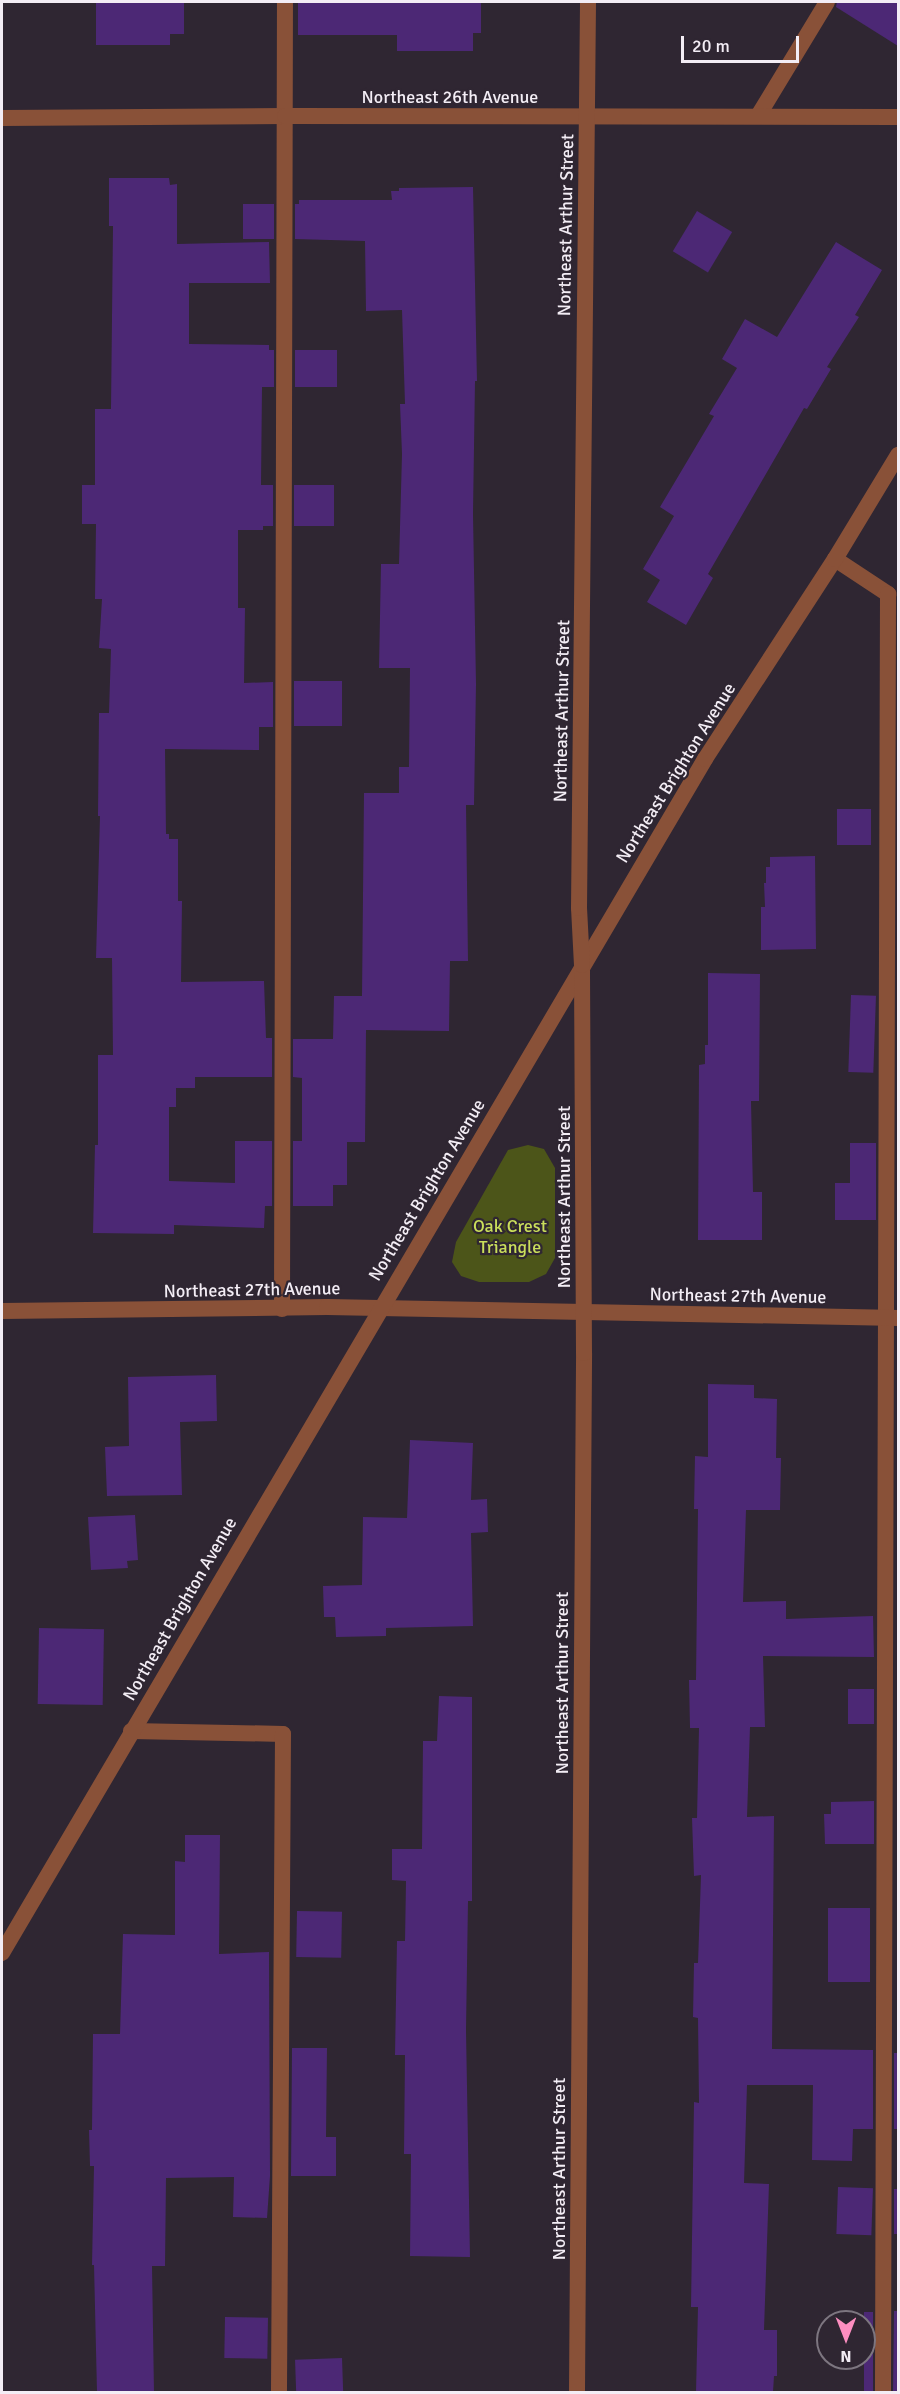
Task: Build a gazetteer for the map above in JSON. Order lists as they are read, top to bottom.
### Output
{
  "streets": {
    "street": [
      "Northeast 26th Avenue",
      "Northeast Arthur Street",
      "Northeast Brighton Avenue",
      "Northeast 27th Avenue"
    ]
  },
  "crossings": [
    ["Northeast 26th Avenue", "Northeast Arthur Street"],
    ["Northeast Arthur Street", "Northeast Brighton Avenue"],
    ["Northeast Arthur Street", "Northeast 27th Avenue"],
    ["Northeast Brighton Avenue", "Northeast 27th Avenue"]
  ],
  "parks": ["Oak Crest Triangle"],
  "scale_bar": "20 m",
  "north": "bottom"
}
